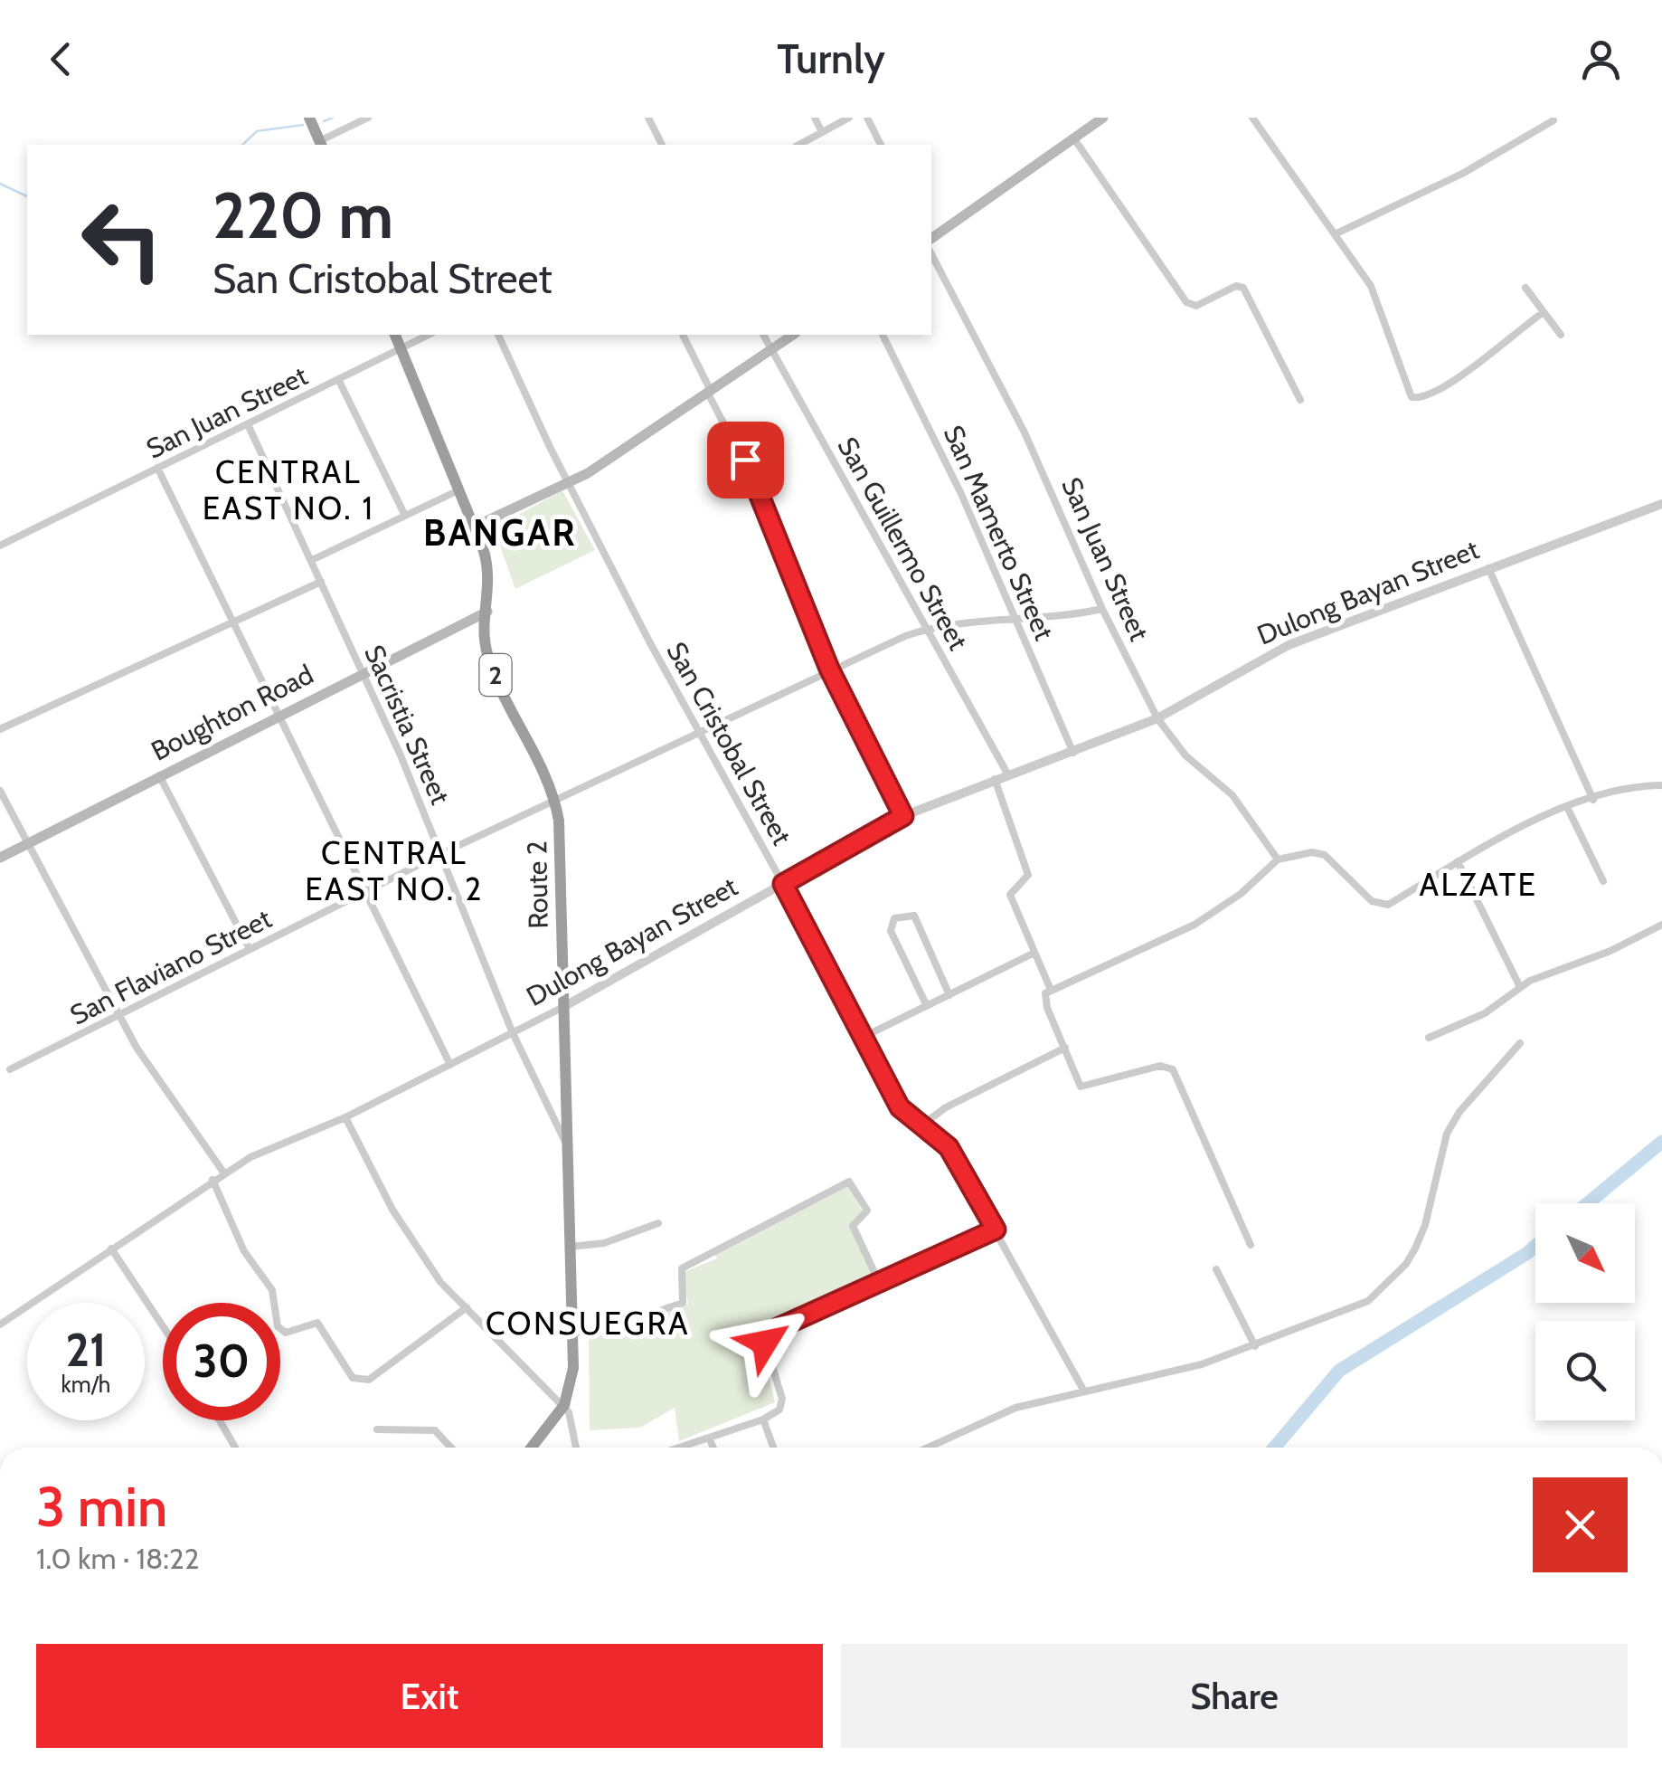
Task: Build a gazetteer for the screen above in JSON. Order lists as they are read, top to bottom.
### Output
{
  "streets": {
    "highway": ["2", "Route 2"],
    "main road": ["Boughton Road"],
    "street": [
      "San Juan Street",
      "San Mamerto Street",
      "San Guillermo Street",
      "Dulong Bayan Street",
      "Sacristia Street",
      "San Cristobal Street",
      "San Flaviano Street"
    ]
  },
  "crossings": [
    ["San Juan Street", "Dulong Bayan Street"],
    ["San Juan Street", "Sacristia Street"],
    ["San Juan Street", "Route 2"],
    ["San Juan Street", "San Flaviano Street"],
    ["San Mamerto Street", "Dulong Bayan Street"],
    ["San Mamerto Street", "San Flaviano Street"],
    ["San Guillermo Street", "Dulong Bayan Street"],
    ["San Guillermo Street", "San Flaviano Street"],
    ["Dulong Bayan Street", "Sacristia Street"],
    ["Dulong Bayan Street", "San Cristobal Street"],
    ["Dulong Bayan Street", "Route 2"],
    ["Boughton Road", "Sacristia Street"],
    ["Boughton Road", "Route 2"],
    ["Sacristia Street", "Route 2"],
    ["Sacristia Street", "San Flaviano Street"],
    ["San Cristobal Street", "San Flaviano Street"],
    ["Route 2", "San Flaviano Street"]
  ],
  "districts": [
    "CENTRAL EAST NO. 1",
    "BANGAR",
    "CENTRAL EAST NO. 2",
    "ALZATE",
    "CONSUEGRA"
  ],
  "north": "bottom right",
  "page": {
    "header": "Turnly",
    "turn": ["220 m", "San Cristobal Street"],
    "speed": "21 km/h",
    "limit": "30",
    "heading": ["3 min", "1.0 km · 18:22"],
    "buttons": ["Exit", "Share"]
  }
}
